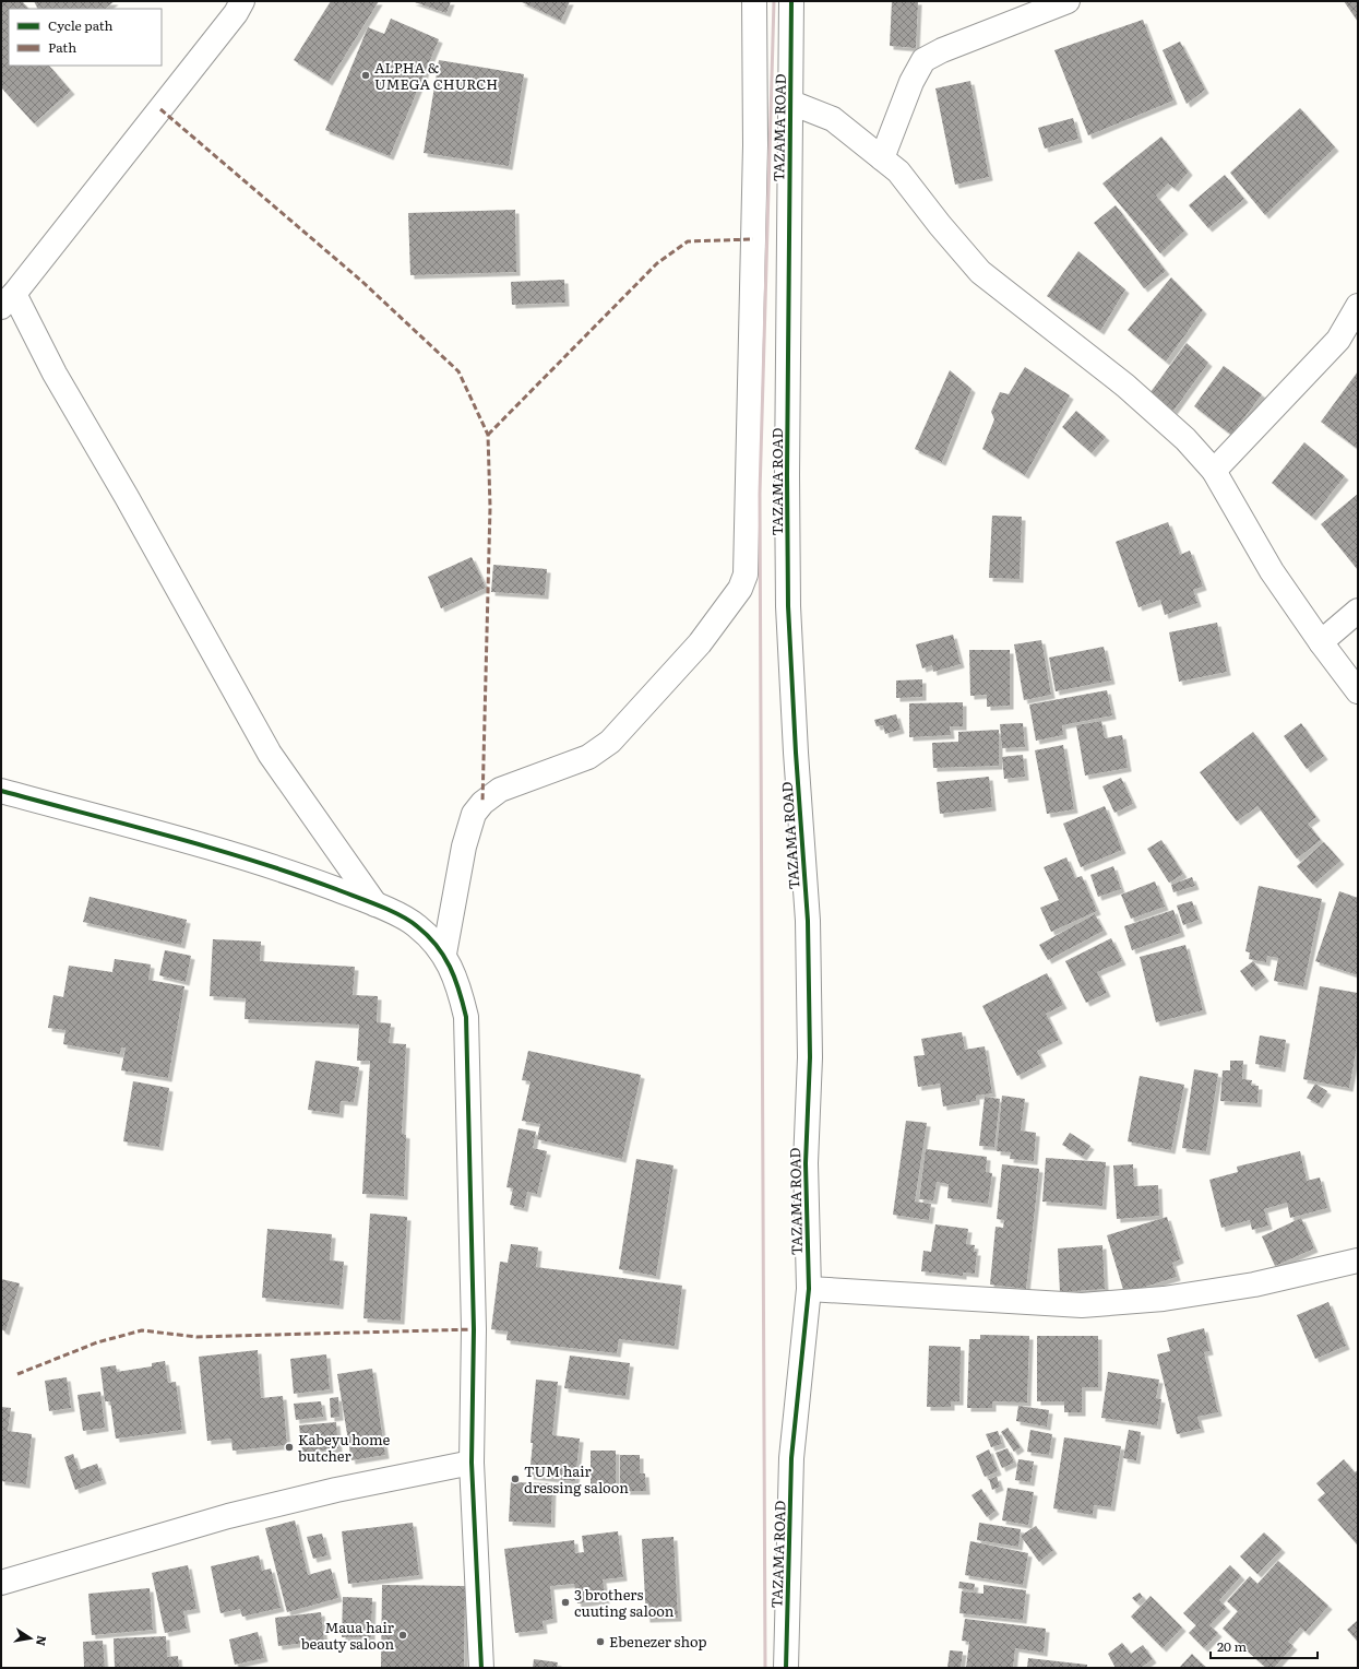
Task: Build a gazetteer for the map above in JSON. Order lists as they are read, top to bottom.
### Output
{
  "streets": {
    "street": ["TAZAMA ROAD"]
  },
  "places": [
    "ALPHA & UMEGA CHURCH",
    "Kabeyu home butcher",
    "TUM hair dressing saloon",
    "3 brothers cuuting saloon",
    "Maua hair beauty saloon",
    "Ebenezer shop"
  ],
  "legend": ["Cycle path", "Path"],
  "scale_bar": "20 m",
  "north": "right"
}
